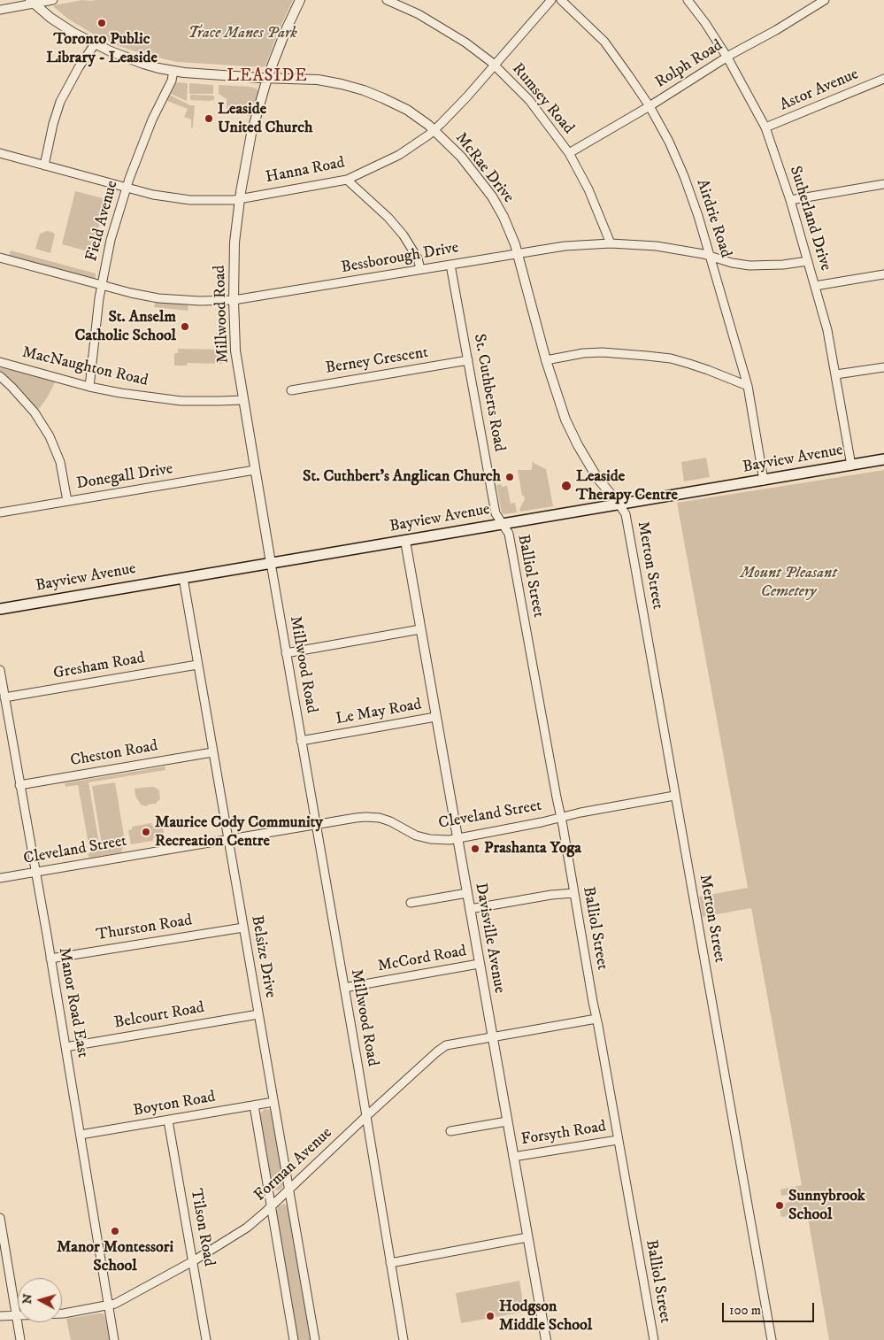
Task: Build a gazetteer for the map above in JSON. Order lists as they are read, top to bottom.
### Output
{
  "streets": {
    "main road": ["Bayview Avenue"],
    "street": [
      "Rolph Road",
      "Astor Avenue",
      "Rumsey Road",
      "McRae Drive",
      "Hanna Road",
      "Airdrie Road",
      "Sutherland Drive",
      "Field Avenue",
      "Bessborough Drive",
      "Millwood Road",
      "Berney Crescent",
      "MacNaughton Road",
      "St. Cuthberts Road",
      "Donegall Drive",
      "Merton Street",
      "Balliol Street",
      "Gresham Road",
      "Le May Road",
      "Cheston Road",
      "Cleveland Street",
      "Thurston Road",
      "Davisville Avenue",
      "Belsize Drive",
      "McCord Road",
      "Manor Road East",
      "Belcourt Road",
      "Boyton Road",
      "Forsyth Road",
      "Forman Avenue",
      "Tilson Road"
    ]
  },
  "crossings": [
    ["Rolph Road", "Rumsey Road"],
    ["Rolph Road", "Airdrie Road"],
    ["Rolph Road", "Sutherland Drive"],
    ["Astor Avenue", "Sutherland Drive"],
    ["Rumsey Road", "Hanna Road"],
    ["Rumsey Road", "Bessborough Drive"],
    ["McRae Drive", "Hanna Road"],
    ["McRae Drive", "Field Avenue"],
    ["McRae Drive", "Bessborough Drive"],
    ["McRae Drive", "Millwood Road"],
    ["McRae Drive", "Bayview Avenue"],
    ["McRae Drive", "Merton Street"],
    ["Hanna Road", "Field Avenue"],
    ["Hanna Road", "Millwood Road"],
    ["Airdrie Road", "Bessborough Drive"],
    ["Airdrie Road", "Bayview Avenue"],
    ["Sutherland Drive", "Bessborough Drive"],
    ["Sutherland Drive", "Bayview Avenue"],
    ["Field Avenue", "Bessborough Drive"],
    ["Field Avenue", "MacNaughton Road"],
    ["Bessborough Drive", "Millwood Road"],
    ["Bessborough Drive", "St. Cuthberts Road"],
    ["Millwood Road", "MacNaughton Road"],
    ["Millwood Road", "Bayview Avenue"],
    ["Millwood Road", "Donegall Drive"],
    ["Millwood Road", "Le May Road"],
    ["Millwood Road", "Cleveland Street"],
    ["Millwood Road", "McCord Road"],
    ["Millwood Road", "Forman Avenue"],
    ["Berney Crescent", "St. Cuthberts Road"],
    ["St. Cuthberts Road", "Bayview Avenue"],
    ["St. Cuthberts Road", "Balliol Street"],
    ["Bayview Avenue", "Merton Street"],
    ["Bayview Avenue", "Balliol Street"],
    ["Bayview Avenue", "Davisville Avenue"],
    ["Bayview Avenue", "Belsize Drive"],
    ["Merton Street", "Cleveland Street"],
    ["Balliol Street", "Cleveland Street"],
    ["Balliol Street", "Forsyth Road"],
    ["Balliol Street", "Forman Avenue"],
    ["Gresham Road", "Belsize Drive"],
    ["Gresham Road", "Manor Road East"],
    ["Le May Road", "Davisville Avenue"],
    ["Cheston Road", "Belsize Drive"],
    ["Cheston Road", "Manor Road East"],
    ["Cleveland Street", "Davisville Avenue"],
    ["Cleveland Street", "Belsize Drive"],
    ["Cleveland Street", "Manor Road East"],
    ["Thurston Road", "Belsize Drive"],
    ["Thurston Road", "Manor Road East"],
    ["Davisville Avenue", "McCord Road"],
    ["Davisville Avenue", "Forsyth Road"],
    ["Davisville Avenue", "Forman Avenue"],
    ["Belsize Drive", "Belcourt Road"],
    ["Belsize Drive", "Boyton Road"],
    ["Belsize Drive", "Forman Avenue"],
    ["Manor Road East", "Belcourt Road"],
    ["Manor Road East", "Boyton Road"],
    ["Manor Road East", "Forman Avenue"],
    ["Boyton Road", "Tilson Road"],
    ["Forman Avenue", "Tilson Road"]
  ],
  "districts": ["LEASIDE"],
  "parks": ["Trace Manes Park", "Mount Pleasant Cemetery"],
  "places": [
    "Toronto Public Library - Leaside",
    "Leaside United Church",
    "St. Anselm Catholic School",
    "St. Cuthbert's Anglican Church",
    "Leaside Therapy Centre",
    "Maurice Cody Community Recreation Centre",
    "Prashanta Yoga",
    "Sunnybrook School",
    "Manor Montessori School",
    "Hodgson Middle School"
  ],
  "scale_bar": "100 m",
  "north": "left"
}
